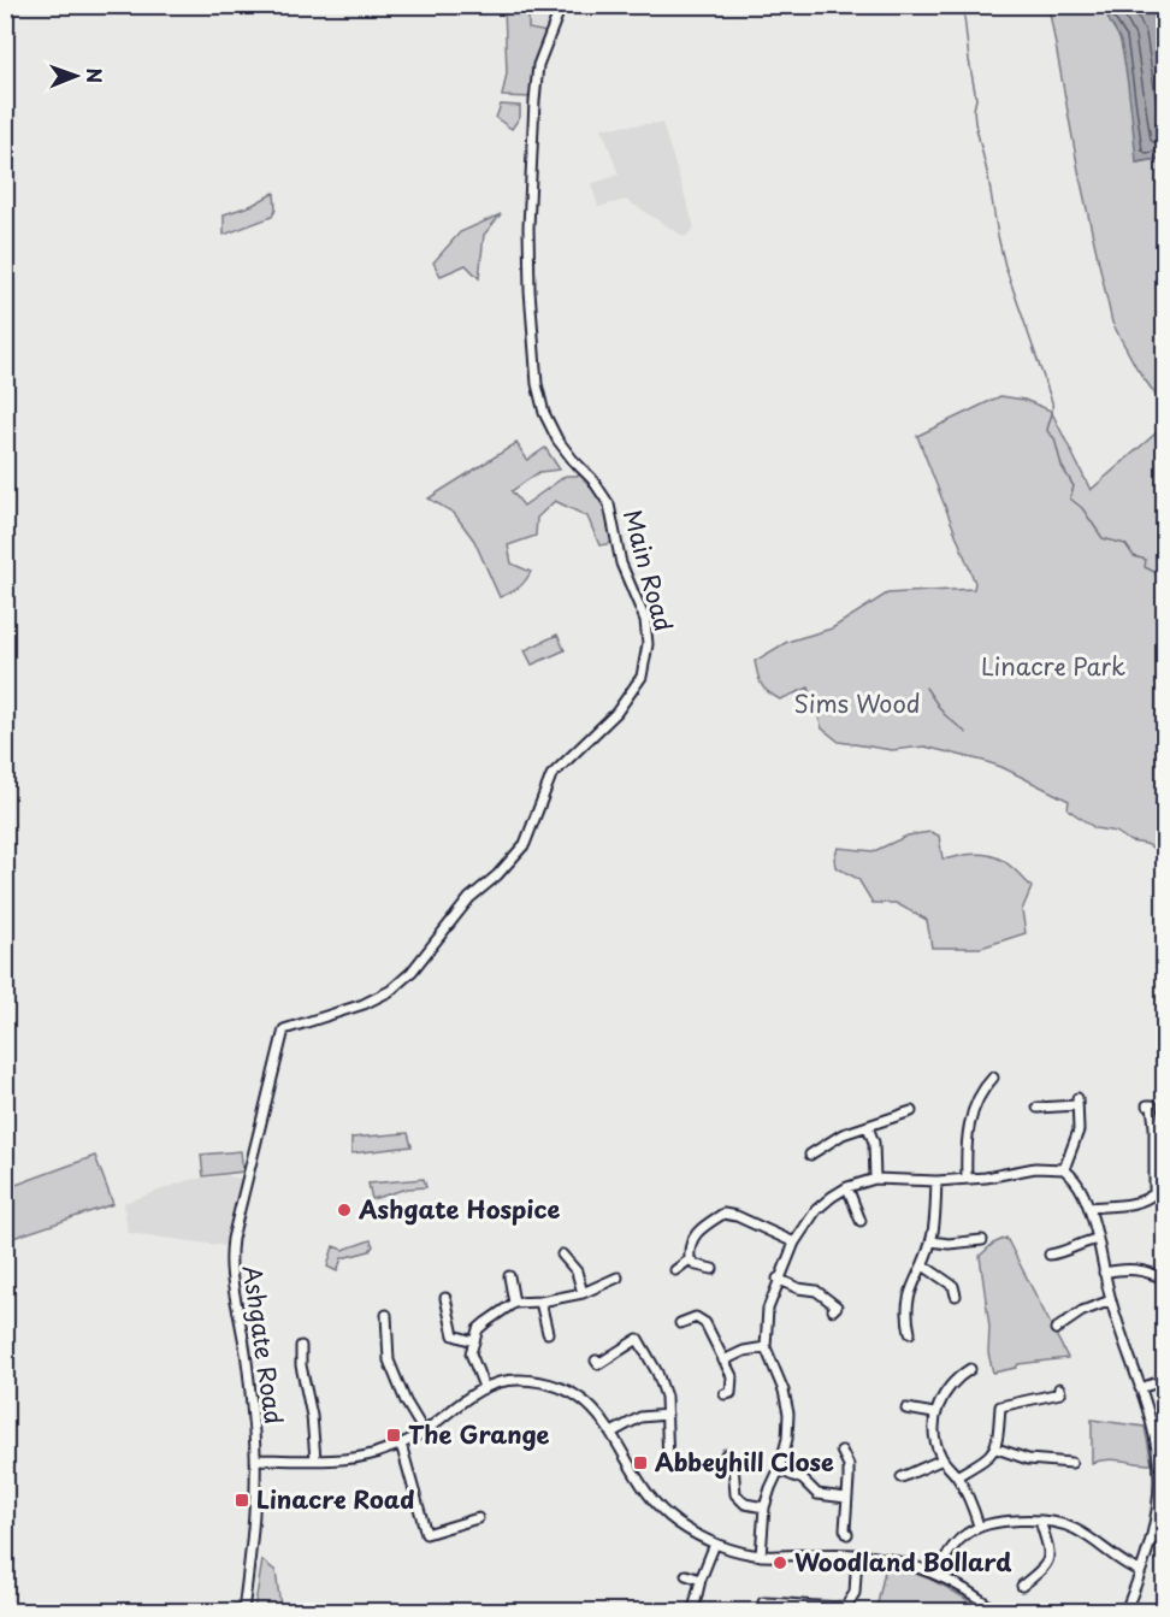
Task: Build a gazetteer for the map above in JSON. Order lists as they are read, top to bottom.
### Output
{
  "streets": {
    "street": ["Main Road", "Ashgate Road"]
  },
  "crossings": [
    ["Main Road", "Ashgate Road"]
  ],
  "parks": ["Linacre Park", "Sims Wood"],
  "places": {
    "other": ["Ashgate Hospice", "Woodland Bollard"],
    "transit": ["The Grange", "Abbeyhill Close", "Linacre Road"]
  },
  "north": "right"
}
